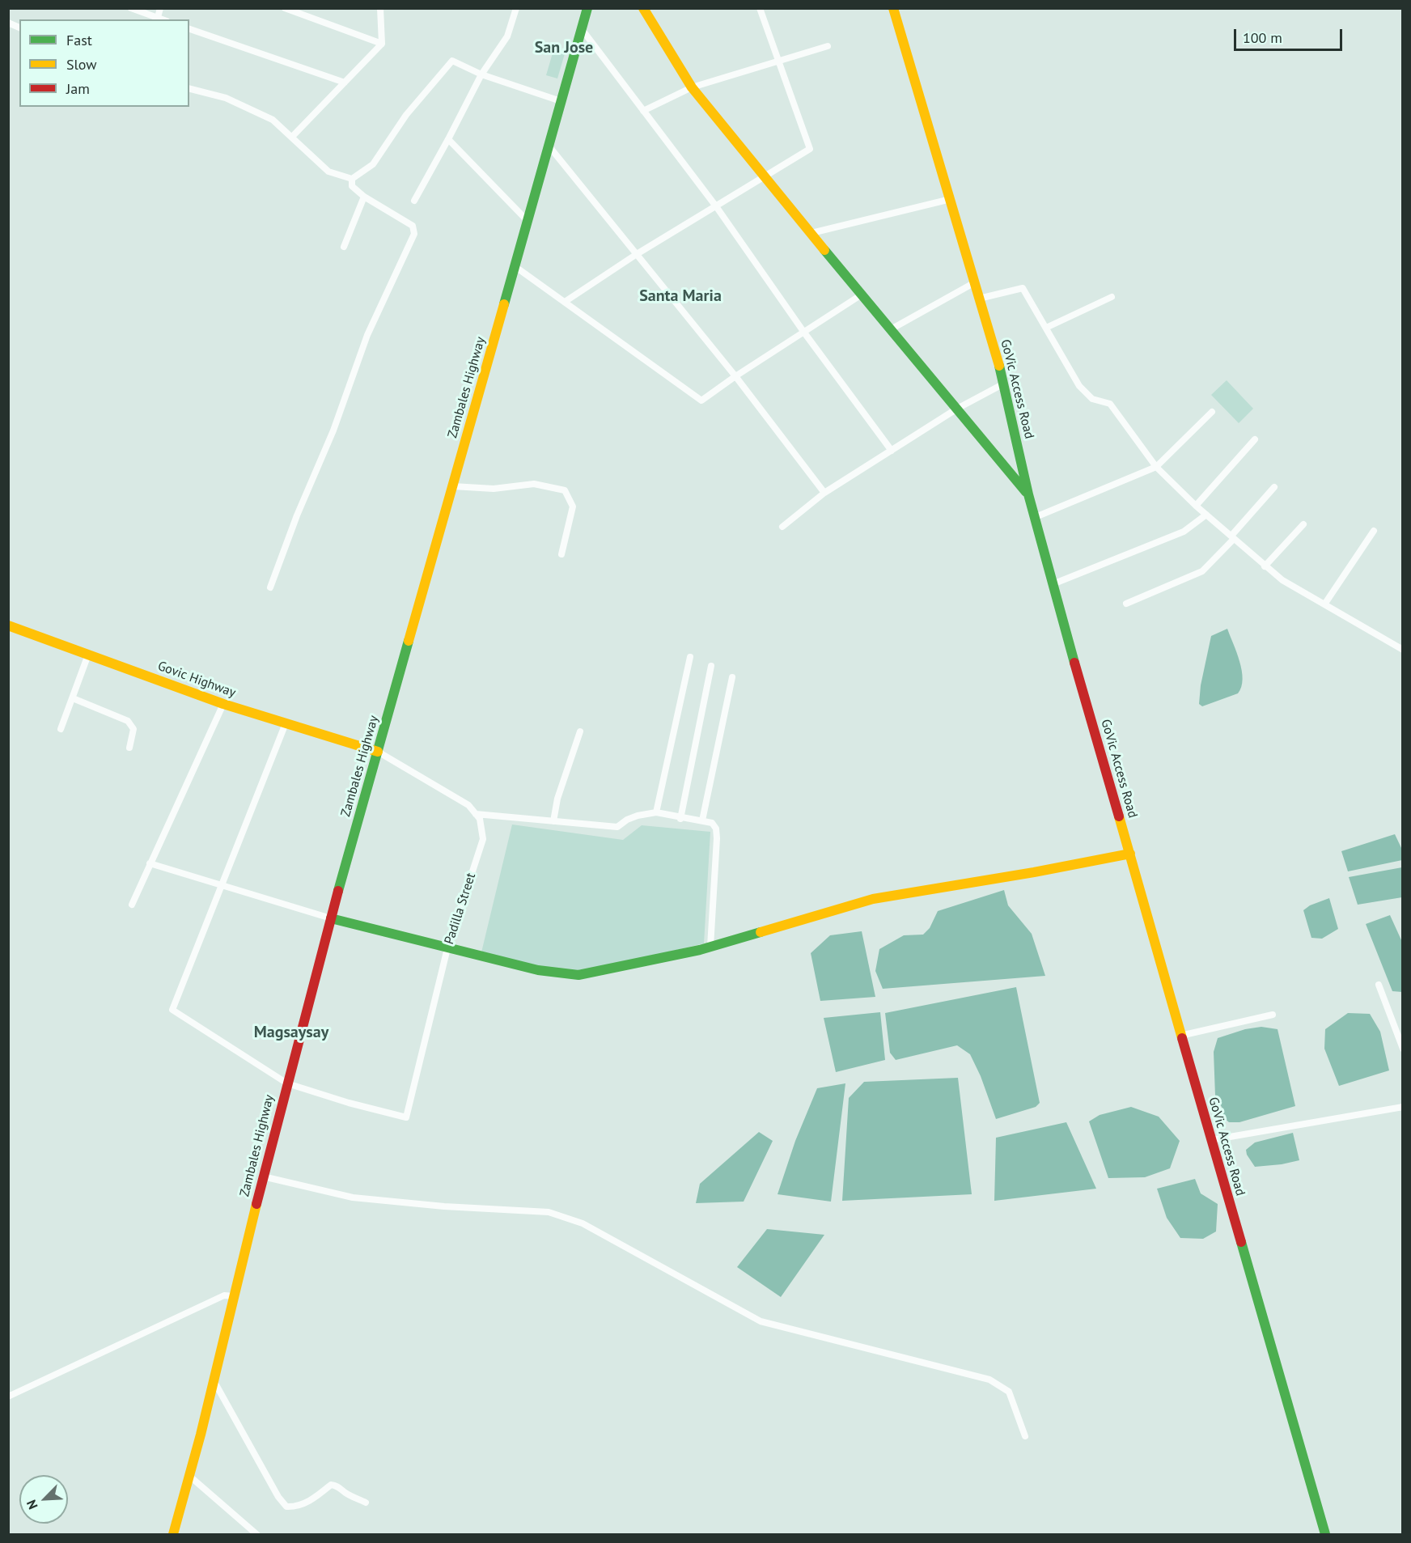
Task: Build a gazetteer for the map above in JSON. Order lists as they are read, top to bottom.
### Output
{
  "streets": {
    "main road": ["Zambales Highway", "GoVic Access Road", "Govic Highway"],
    "street": ["Padilla Street"]
  },
  "crossings": [
    ["Zambales Highway", "Govic Highway"],
    ["Zambales Highway", "Padilla Street"]
  ],
  "districts": ["San Jose", "Santa Maria", "Magsaysay"],
  "legend": ["Fast", "Slow", "Jam"],
  "scale_bar": "100 m",
  "north": "bottom left"
}
